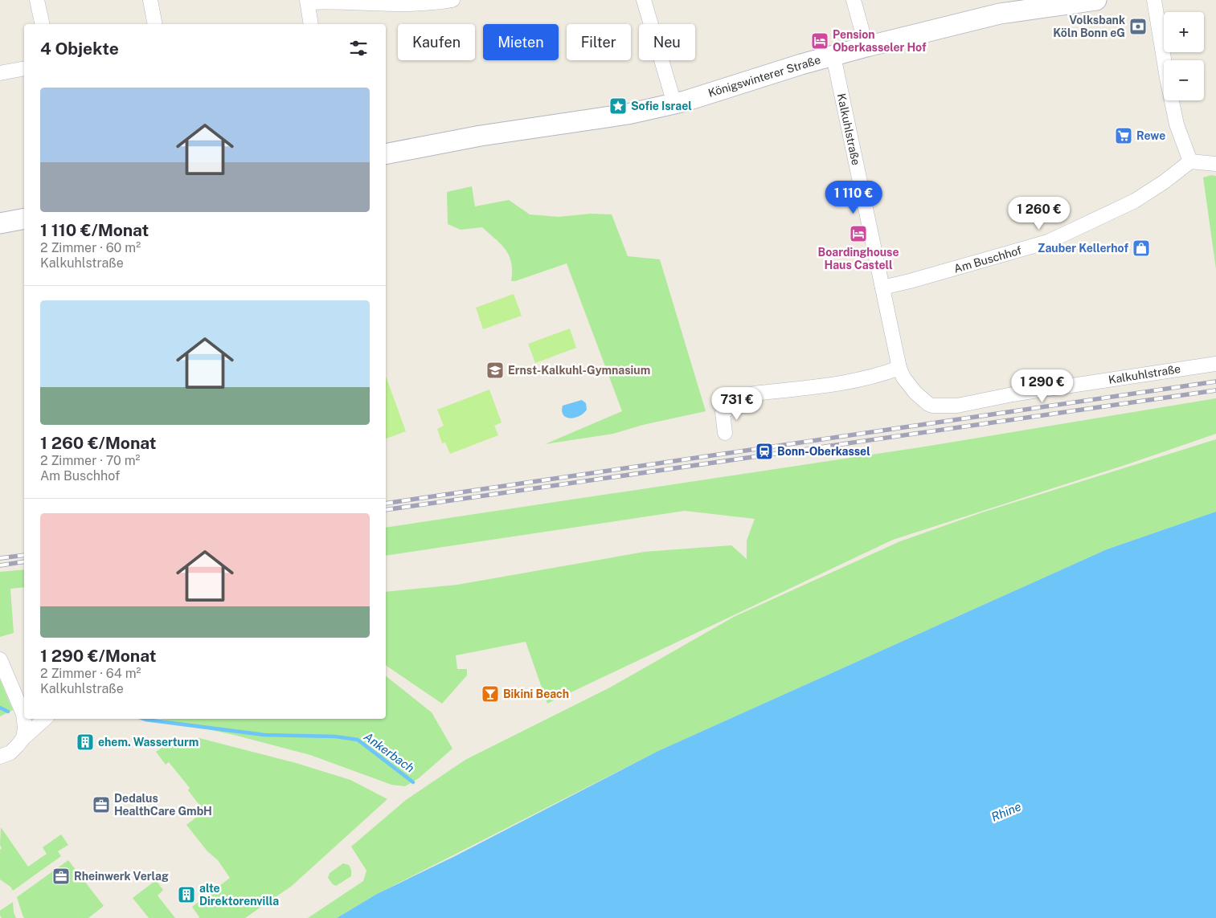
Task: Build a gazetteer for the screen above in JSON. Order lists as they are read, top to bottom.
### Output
{
  "streets": {
    "main road": ["Königswinterer Straße"],
    "street": ["Kalkuhlstraße", "Am Buschhof"]
  },
  "crossings": [
    ["Königswinterer Straße", "Kalkuhlstraße"],
    ["Kalkuhlstraße", "Am Buschhof"]
  ],
  "water": ["Ankerbach", "Rhine"],
  "places": {
    "bank": ["Volksbank Köln Bonn eG"],
    "hotel": ["Pension Oberkasseler Hof", "Boardinghouse Haus Castell"],
    "place": ["Sofie Israel"],
    "supermarket": ["Rewe"],
    "shop": ["Zauber Kellerhof"],
    "school or university": ["Ernst-Kalkuhl-Gymnasium"],
    "station": ["Bonn-Oberkassel"],
    "bar": ["Bikini Beach"],
    "building": ["ehem. Wasserturm", "alte Direktorenvilla"],
    "office": ["Dedalus HealthCare GmbH", "Rheinwerk Verlag"]
  },
  "page": {
    "map_buttons": ["+", "−"],
    "chip": [
      "Kaufen",
      "Mieten",
      "Filter",
      "Neu"
    ],
    "heading": "4 Objekte",
    "list": [
      {
        "name": "1 110 €/Monat",
        "note": "2 Zimmer · 60 m² · Kalkuhlstraße"
      },
      {
        "name": "1 260 €/Monat",
        "note": "2 Zimmer · 70 m² · Am Buschhof"
      },
      {
        "name": "1 290 €/Monat",
        "note": "2 Zimmer · 64 m² · Kalkuhlstraße"
      }
    ],
    "price": [
      "1 110 €",
      "1 260 €",
      "1 290 €",
      "731 €"
    ]
  }
}
